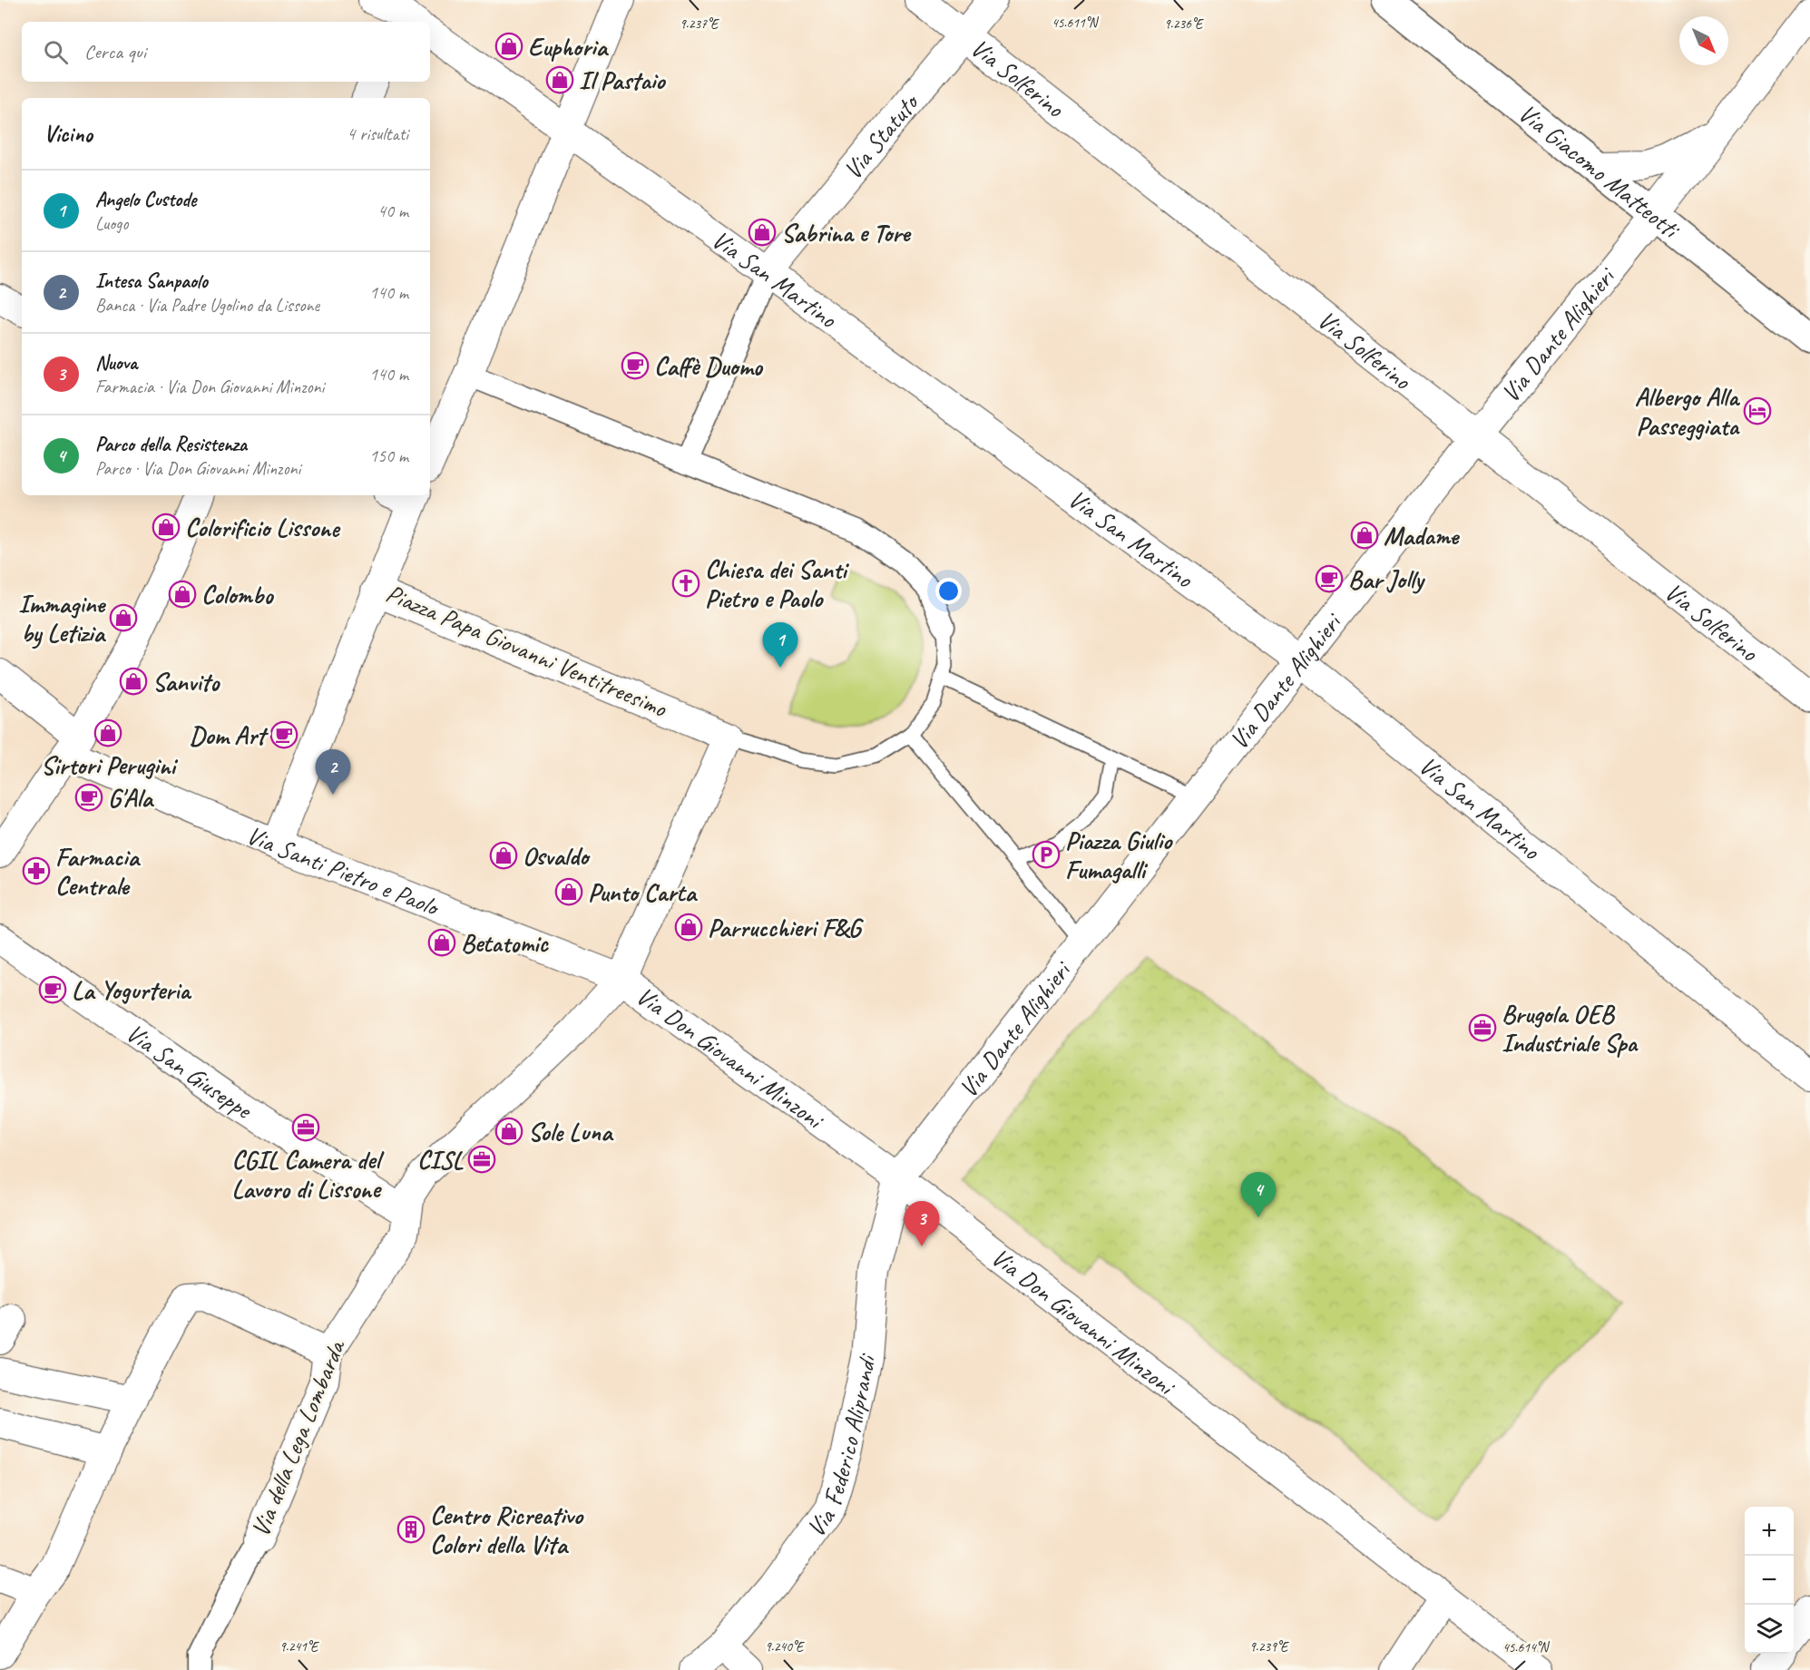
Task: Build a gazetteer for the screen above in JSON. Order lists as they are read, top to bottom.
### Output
{
  "streets": {
    "street": [
      "Via Solferino",
      "Via Statuto",
      "Via Giacomo Matteotti",
      "Via San Martino",
      "Via Dante Alighieri",
      "Piazza Papa Giovanni Ventitreesimo",
      "Via Santi Pietro e Paolo",
      "Via Don Giovanni Minzoni",
      "Via San Giuseppe",
      "Via della Lega Lombarda",
      "Via Federico Aliprandi"
    ]
  },
  "crossings": [
    ["Via Solferino", "Via Statuto"],
    ["Via Solferino", "Via Dante Alighieri"],
    ["Via Statuto", "Via San Martino"],
    ["Via Giacomo Matteotti", "Via Dante Alighieri"],
    ["Via San Martino", "Via Dante Alighieri"],
    ["Via Dante Alighieri", "Via Don Giovanni Minzoni"],
    ["Via Dante Alighieri", "Via Federico Aliprandi"],
    ["Piazza Papa Giovanni Ventitreesimo", "Via della Lega Lombarda"],
    ["Via Santi Pietro e Paolo", "Via Don Giovanni Minzoni"],
    ["Via Santi Pietro e Paolo", "Via della Lega Lombarda"],
    ["Via Don Giovanni Minzoni", "Via della Lega Lombarda"],
    ["Via Don Giovanni Minzoni", "Via Federico Aliprandi"],
    ["Via San Giuseppe", "Via della Lega Lombarda"]
  ],
  "places": {
    "shop": [
      "Euphoria",
      "Il Pastaio",
      "Sabrina e Tore",
      "Colorificio Lissone",
      "Madame",
      "Colombo",
      "Immagine by Letizia",
      "Sanvito",
      "Sirtori Perugini",
      "Osvaldo",
      "Punto Carta",
      "Parrucchieri F&G",
      "Betatomic",
      "Sole Luna"
    ],
    "cafe": [
      "Caffè Duomo",
      "Bar Jolly",
      "Dom Art",
      "G'Ala",
      "La Yogurteria"
    ],
    "hotel": ["Albergo Alla Passeggiata"],
    "church": ["Chiesa dei Santi Pietro e Paolo"],
    "parking": ["Piazza Giulio Fumagalli"],
    "pharmacy": ["Farmacia Centrale"],
    "office": ["Brugola OEB Industriale Spa", "CGIL Camera del Lavoro di Lissone", "CISL"],
    "building": ["Centro Ricreativo Colori della Vita"]
  },
  "north": "bottom right",
  "page": {
    "search": "Cerca qui",
    "heading": ["Vicino", "4 risultati"],
    "list": [
      {
        "mark": "1",
        "name": "Angelo Custode",
        "note": "Luogo",
        "value": "40 m"
      },
      {
        "mark": "2",
        "name": "Intesa Sanpaolo",
        "note": "Banca · Via Padre Ugolino da Lissone",
        "value": "140 m"
      },
      {
        "mark": "3",
        "name": "Nuova",
        "note": "Farmacia · Via Don Giovanni Minzoni",
        "value": "140 m"
      },
      {
        "mark": "4",
        "name": "Parco della Resistenza",
        "note": "Parco · Via Don Giovanni Minzoni",
        "value": "150 m"
      }
    ],
    "pins": [
      "1",
      "2",
      "4",
      "3"
    ],
    "map_buttons": ["+", "−"]
  },
  "coordinates": [
    "45.611°N",
    "9.237°E",
    "9.236°E",
    "9.241°E",
    "9.240°E",
    "9.239°E",
    "45.614°N"
  ]
}
